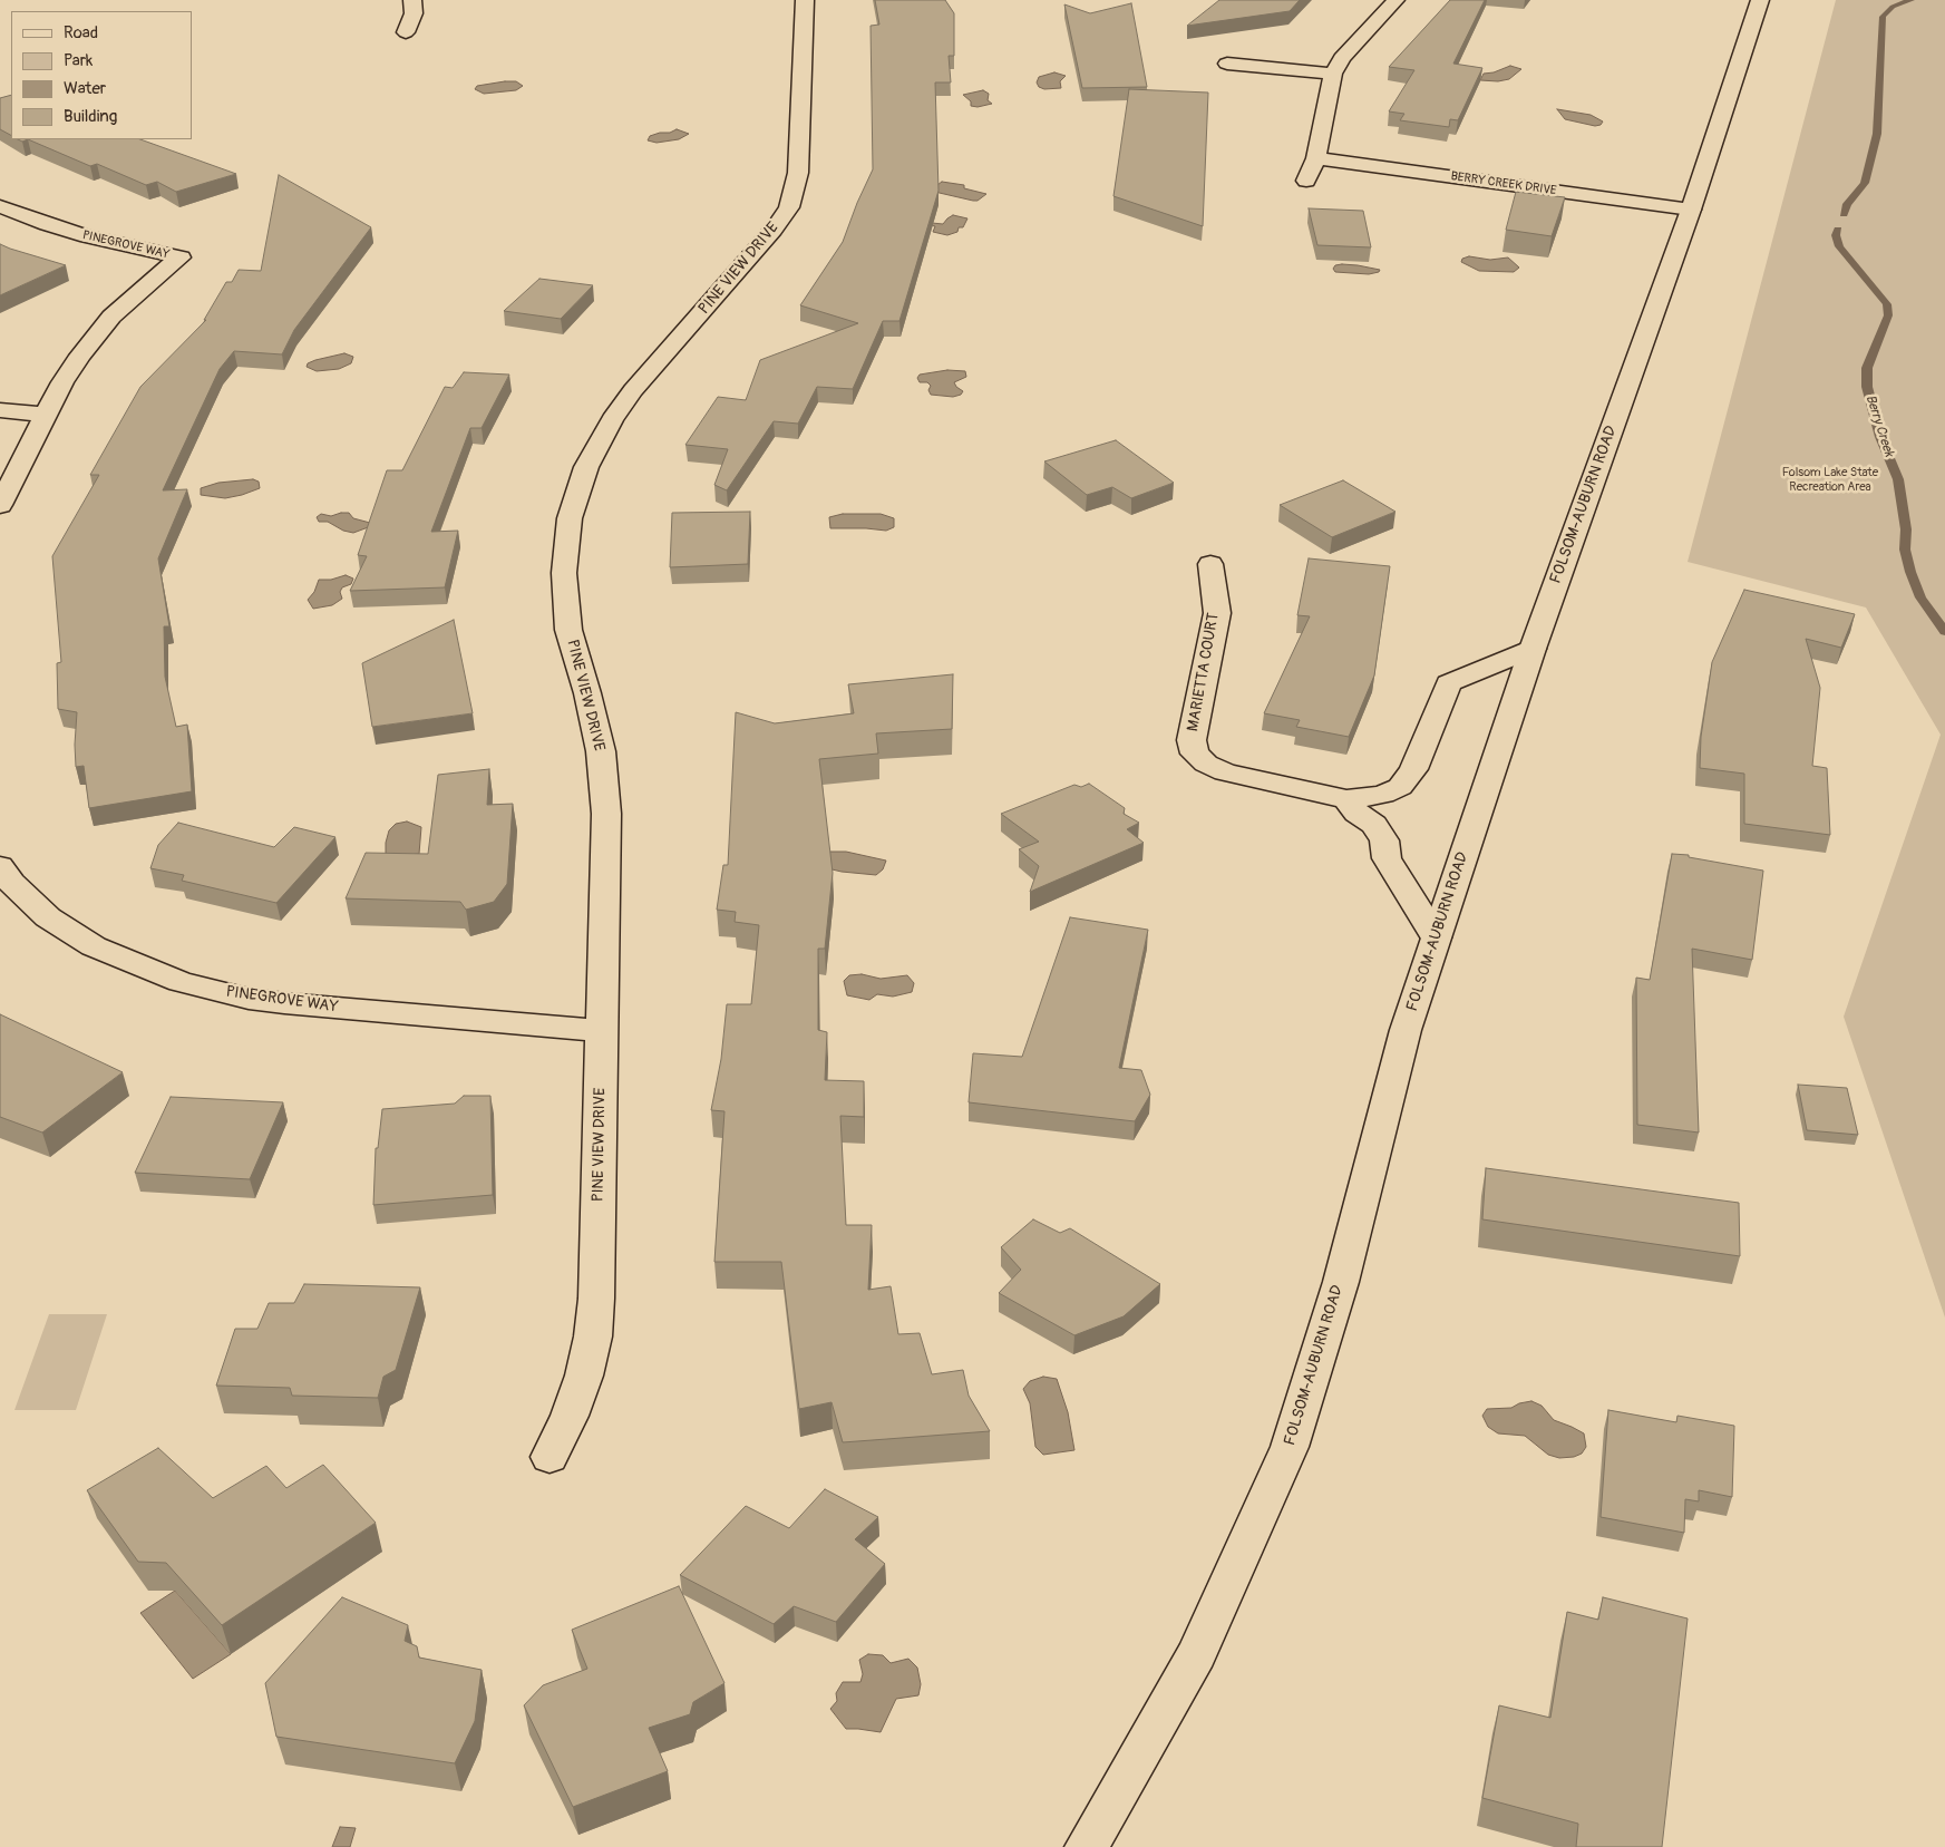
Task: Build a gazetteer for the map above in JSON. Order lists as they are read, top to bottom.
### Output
{
  "streets": {
    "street": [
      "BERRY CREEK DRIVE",
      "PINEGROVE WAY",
      "PINE VIEW DRIVE",
      "FOLSOM-AUBURN ROAD",
      "MARIETTA COURT"
    ]
  },
  "crossings": [
    ["BERRY CREEK DRIVE", "FOLSOM-AUBURN ROAD"],
    ["PINEGROVE WAY", "PINE VIEW DRIVE"],
    ["FOLSOM-AUBURN ROAD", "MARIETTA COURT"]
  ],
  "water": ["Berry Creek"],
  "parks": ["Folsom Lake State Recreation Area"],
  "legend": [
    "Road",
    "Park",
    "Water",
    "Building"
  ]
}
